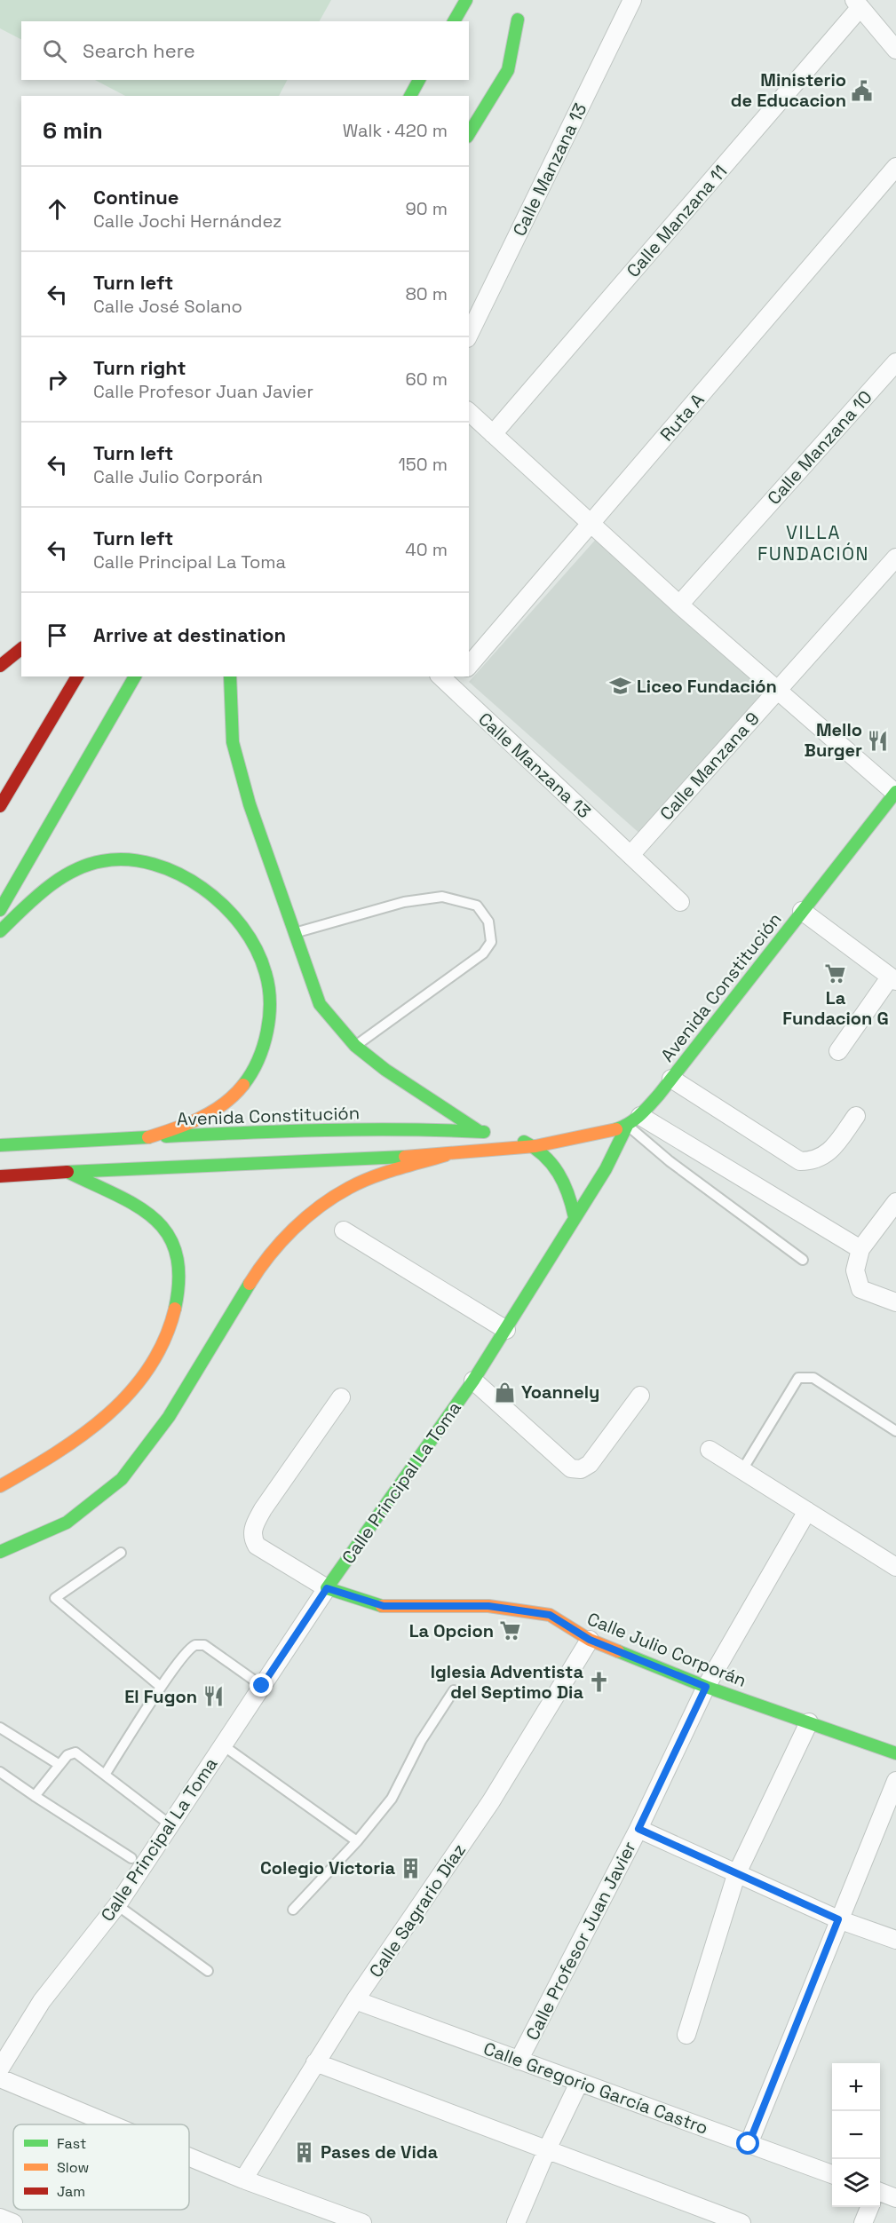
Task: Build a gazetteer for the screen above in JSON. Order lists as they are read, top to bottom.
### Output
{
  "streets": {
    "main road": ["Avenida Constitución", "Calle Principal La Toma", "Calle Julio Corporán"],
    "street": [
      "Calle Manzana 13",
      "Calle Manzana 11",
      "Ruta A",
      "Calle Manzana 10",
      "Calle Manzana 9",
      "Calle Sagrario Díaz",
      "Calle Profesor Juan Javier",
      "Calle Gregorio García Castro"
    ]
  },
  "crossings": [
    ["Calle Manzana 13", "Calle Manzana 9"],
    ["Avenida Constitución", "Calle Principal La Toma"],
    ["Calle Principal La Toma", "Calle Julio Corporán"],
    ["Calle Julio Corporán", "Calle Sagrario Díaz"],
    ["Calle Julio Corporán", "Calle Profesor Juan Javier"],
    ["Calle Sagrario Díaz", "Calle Gregorio García Castro"],
    ["Calle Profesor Juan Javier", "Calle Gregorio García Castro"]
  ],
  "districts": ["VILLA FUNDACIÓN"],
  "places": {
    "public building": ["Ministerio de Educacion"],
    "school or university": ["Liceo Fundación"],
    "restaurant": ["Mello Burger", "El Fugon"],
    "supermarket": ["La Fundacion G", "La Opcion"],
    "shop": ["Yoannely"],
    "church": ["Iglesia Adventista del Septimo Dia"],
    "building": ["Colegio Victoria", "Pases de Vida"]
  },
  "legend": ["Fast", "Slow", "Jam"],
  "page": {
    "search": "Search here",
    "heading": ["6 min", "Walk · 420 m"],
    "list": [
      ["Continue", "Calle Jochi Hernández", "90 m"],
      ["Turn left", "Calle José Solano", "80 m"],
      ["Turn right", "Calle Profesor Juan Javier", "60 m"],
      ["Turn left", "Calle Julio Corporán", "150 m"],
      ["Turn left", "Calle Principal La Toma", "40 m"],
      "Arrive at destination"
    ],
    "map_buttons": ["+", "−"]
  }
}
